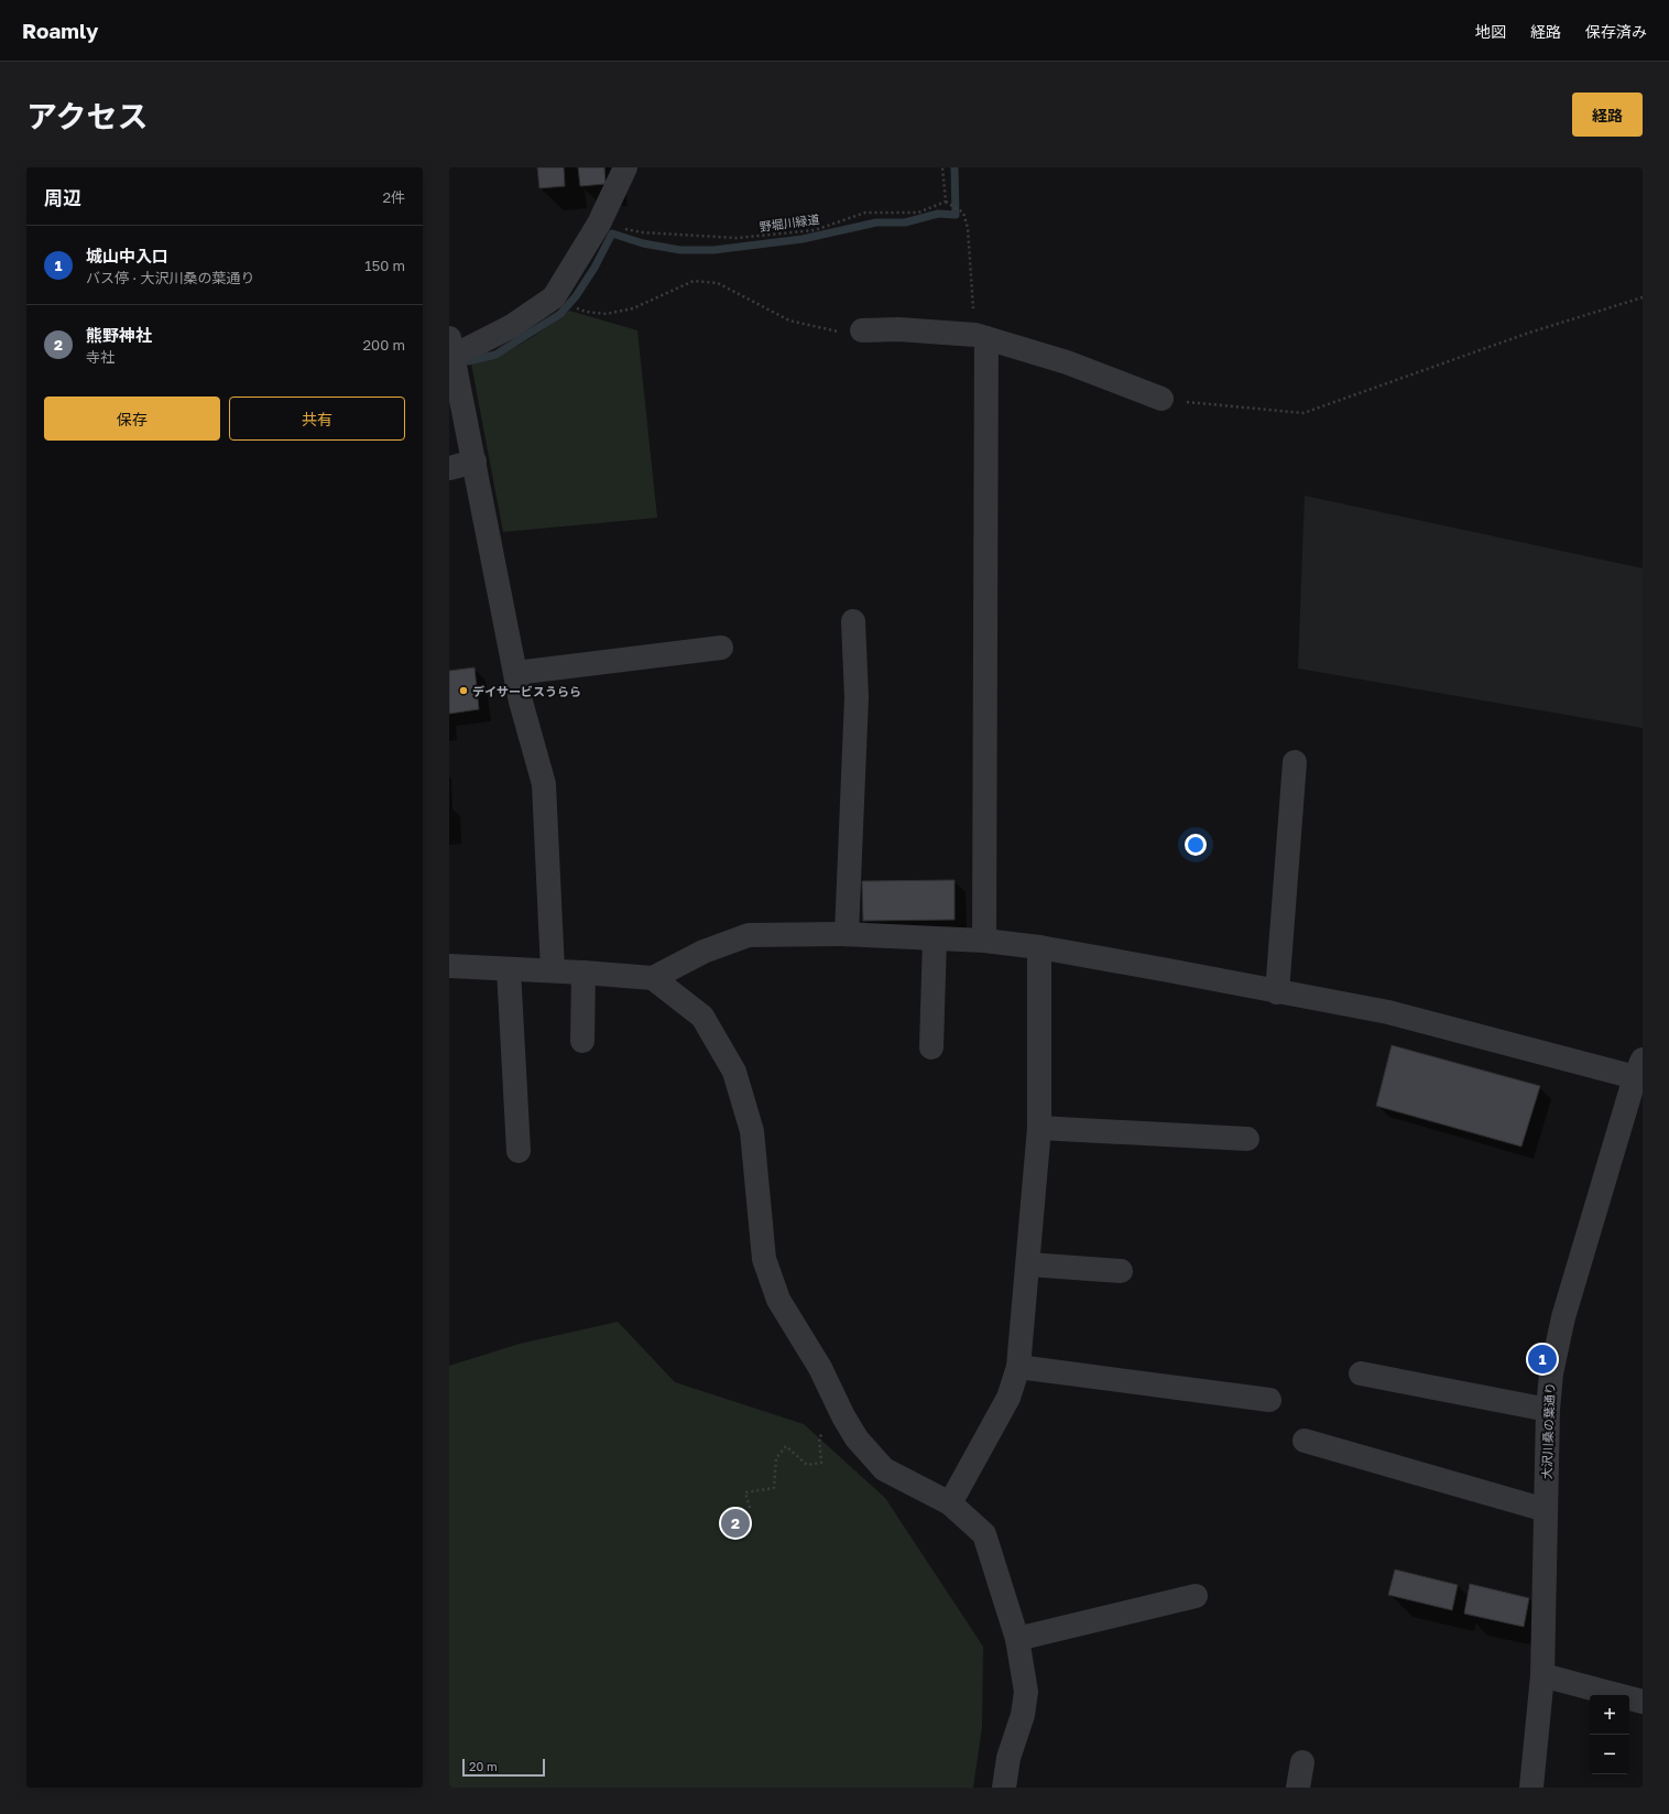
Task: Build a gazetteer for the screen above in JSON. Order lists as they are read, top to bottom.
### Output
{
  "streets": {
    "street": ["大沢川桑の葉通り"],
    "path": ["野堀川緑道"]
  },
  "places": ["デイサービスうらら"],
  "scale_bar": "20 m",
  "page": {
    "header": "Roamly",
    "nav": ["地図", "経路", "保存済み"],
    "title": "アクセス",
    "buttons": [
      "経路",
      ["保存", "共有"]
    ],
    "heading": ["周辺", "2件"],
    "list": [
      {
        "mark": "1",
        "name": "城山中入口",
        "note": "バス停 · 大沢川桑の葉通り",
        "value": "150 m"
      },
      {
        "mark": "2",
        "name": "熊野神社",
        "note": "寺社",
        "value": "200 m"
      }
    ],
    "pins": ["1", "2"],
    "map_buttons": ["+", "−"],
    "scale": "20 m"
  }
}
